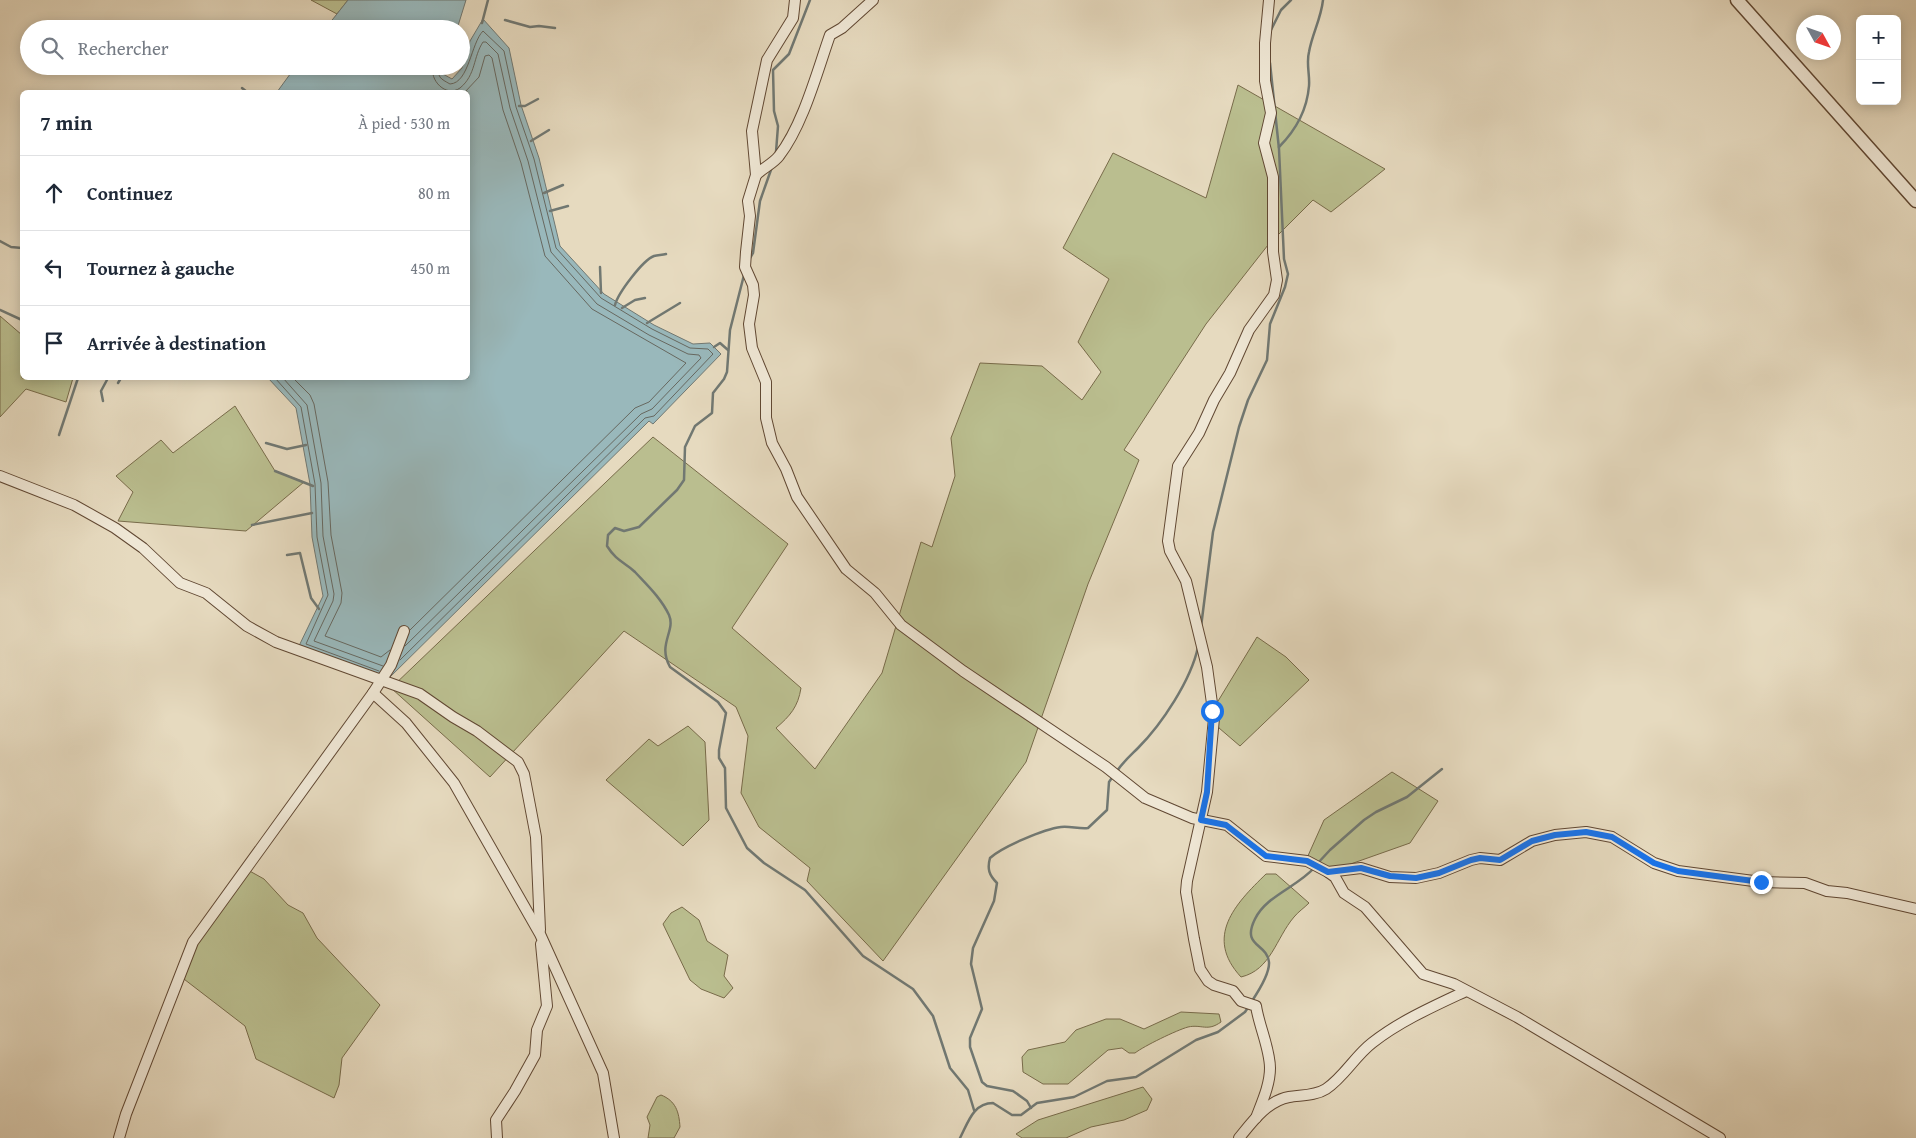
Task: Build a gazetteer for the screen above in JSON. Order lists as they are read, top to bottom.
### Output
{
  "north": "bottom right",
  "page": {
    "map_buttons": ["+", "−"],
    "search": "Rechercher",
    "heading": ["7 min", "À pied · 530 m"],
    "list": [
      ["Continuez", "80 m"],
      ["Tournez à gauche", "450 m"],
      "Arrivée à destination"
    ]
  }
}
